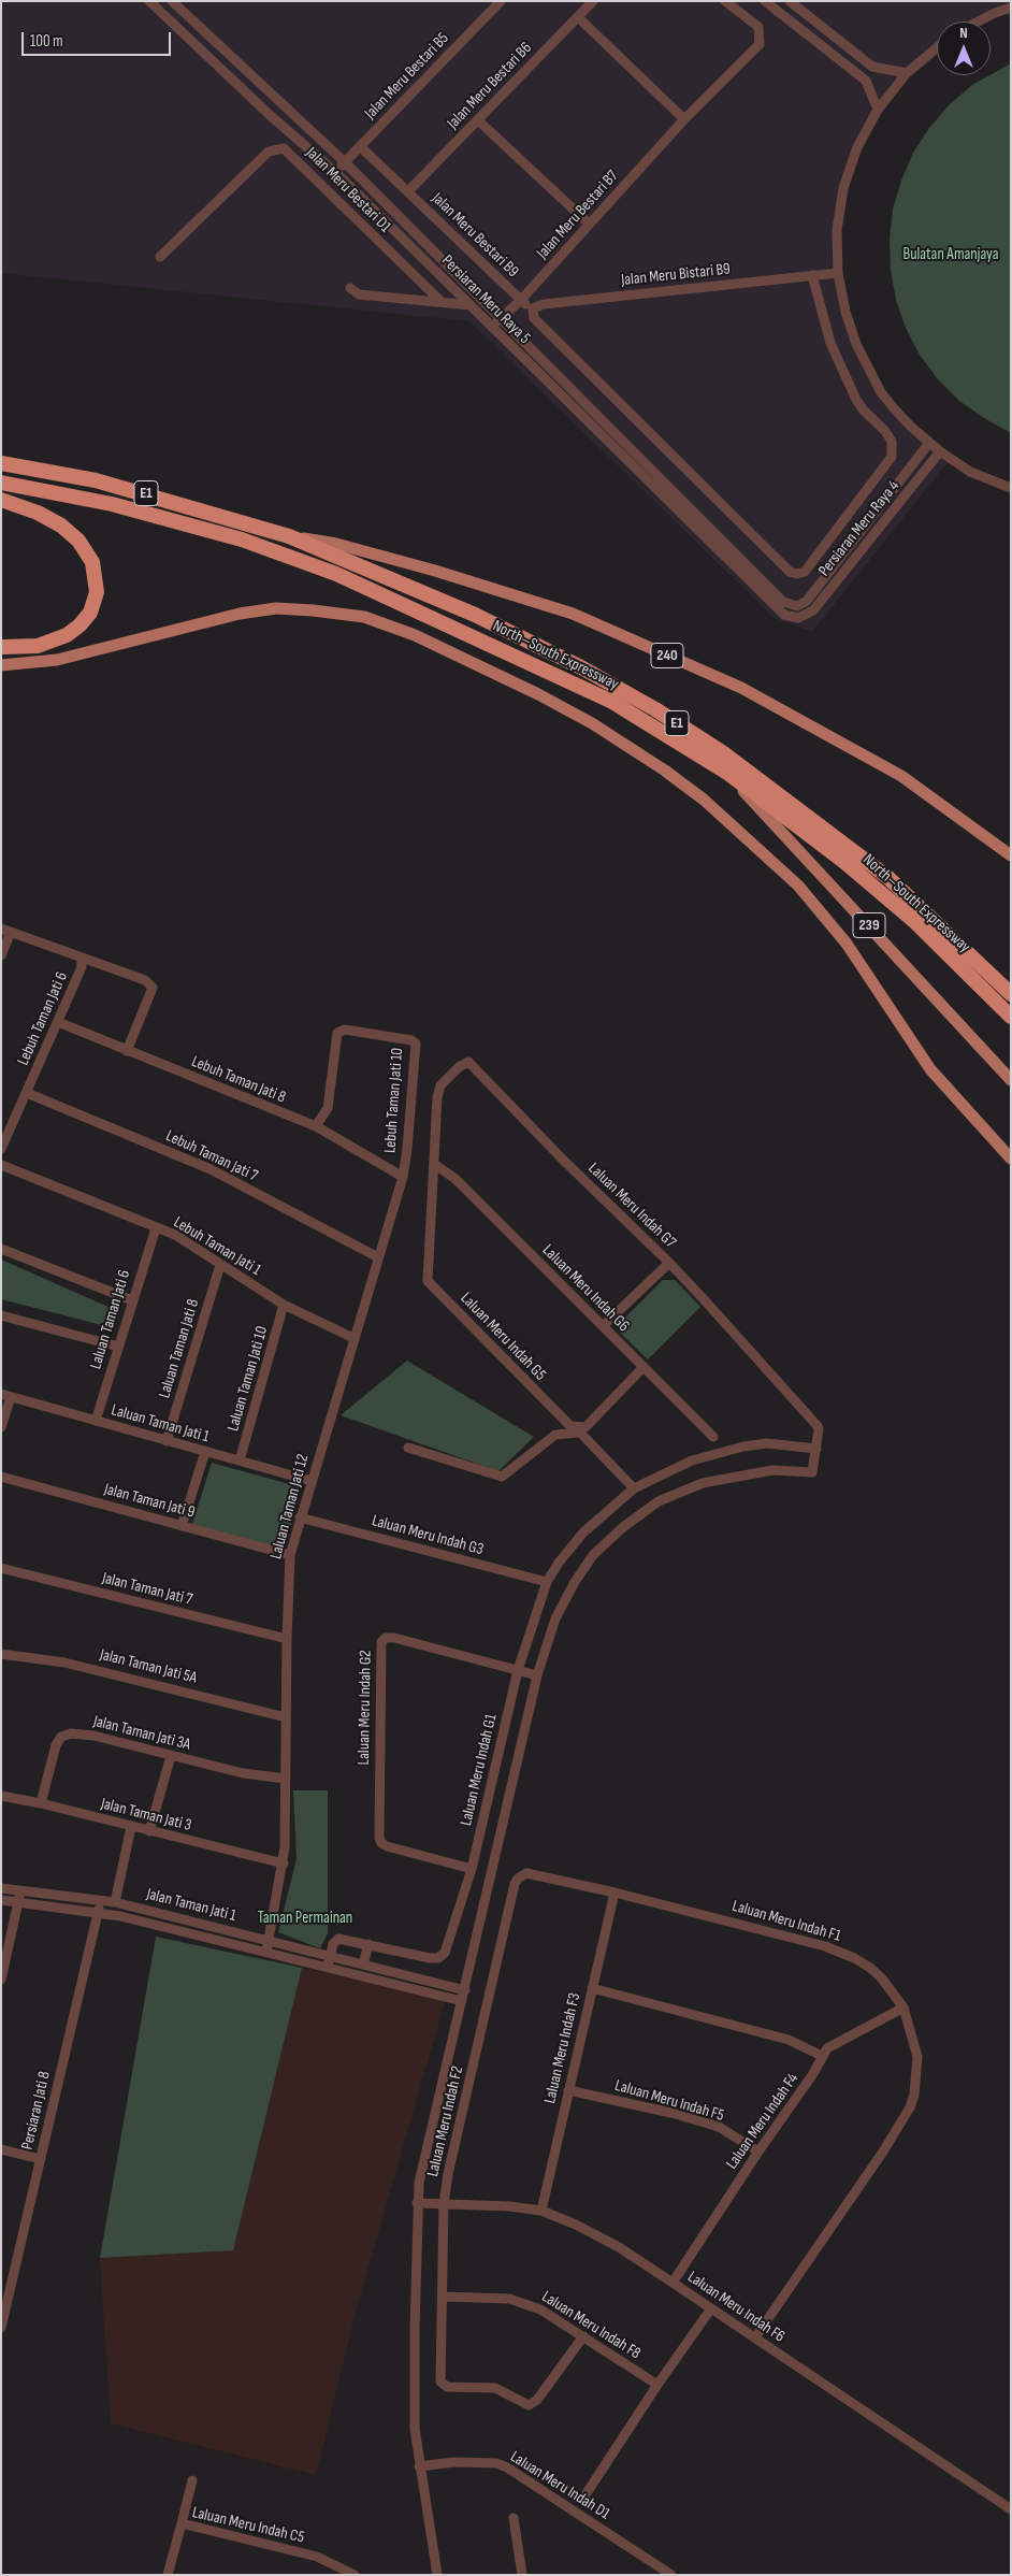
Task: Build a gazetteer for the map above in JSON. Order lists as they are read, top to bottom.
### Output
{
  "streets": {
    "highway": ["E1", "North–South Expressway"],
    "main road": ["240", "239"],
    "street": [
      "Jalan Meru Bestari B5",
      "Jalan Meru Bestari B6",
      "Jalan Meru Bestari D1",
      "Jalan Meru Bestari B7",
      "Jalan Meru Bestari B9",
      "Jalan Meru Bistari B9",
      "Persiaran Meru Raya 5",
      "Persiaran Meru Raya 4",
      "Lebuh Taman Jati 6",
      "Lebuh Taman Jati 8",
      "Lebuh Taman Jati 10",
      "Lebuh Taman Jati 7",
      "Laluan Meru Indah G7",
      "Lebuh Taman Jati 1",
      "Laluan Meru Indah G6",
      "Laluan Taman Jati 6",
      "Laluan Meru Indah G5",
      "Laluan Taman Jati 8",
      "Laluan Taman Jati 10",
      "Laluan Taman Jati 1",
      "Jalan Taman Jati 9",
      "Laluan Taman Jati 12",
      "Laluan Meru Indah G3",
      "Jalan Taman Jati 7",
      "Jalan Taman Jati 5A",
      "Laluan Meru Indah G2",
      "Jalan Taman Jati 3A",
      "Laluan Meru Indah G1",
      "Jalan Taman Jati 3",
      "Jalan Taman Jati 1",
      "Laluan Meru Indah F1",
      "Laluan Meru Indah F3",
      "Laluan Meru Indah F5",
      "Persiaran Jati 8",
      "Laluan Meru Indah F2",
      "Laluan Meru Indah F4",
      "Laluan Meru Indah F6",
      "Laluan Meru Indah F8",
      "Laluan Meru Indah D1",
      "Laluan Meru Indah C5"
    ]
  },
  "crossings": [
    ["Jalan Meru Bestari B5", "Persiaran Meru Raya 5"],
    ["Jalan Meru Bestari B6", "Jalan Meru Bestari B9"],
    ["Jalan Meru Bestari B7", "Jalan Meru Bestari B9"],
    ["Jalan Meru Bestari B7", "Persiaran Meru Raya 5"],
    ["Persiaran Meru Raya 5", "Persiaran Meru Raya 4"],
    ["North–South Expressway", "240"],
    ["North–South Expressway", "239"],
    ["Lebuh Taman Jati 6", "Lebuh Taman Jati 8"],
    ["Lebuh Taman Jati 6", "Lebuh Taman Jati 7"],
    ["Lebuh Taman Jati 8", "Lebuh Taman Jati 10"],
    ["Lebuh Taman Jati 8", "Laluan Taman Jati 12"],
    ["Lebuh Taman Jati 10", "Laluan Taman Jati 12"],
    ["Lebuh Taman Jati 7", "Laluan Taman Jati 12"],
    ["Laluan Meru Indah G7", "Laluan Meru Indah G6"],
    ["Laluan Meru Indah G7", "Laluan Meru Indah G5"],
    ["Laluan Meru Indah G7", "Laluan Meru Indah G2"],
    ["Laluan Meru Indah G7", "Laluan Meru Indah G1"],
    ["Lebuh Taman Jati 1", "Laluan Taman Jati 6"],
    ["Lebuh Taman Jati 1", "Laluan Taman Jati 8"],
    ["Lebuh Taman Jati 1", "Laluan Taman Jati 10"],
    ["Lebuh Taman Jati 1", "Laluan Taman Jati 12"],
    ["Laluan Meru Indah G6", "Laluan Meru Indah G5"],
    ["Laluan Taman Jati 6", "Laluan Taman Jati 1"],
    ["Laluan Taman Jati 8", "Laluan Taman Jati 1"],
    ["Laluan Taman Jati 10", "Laluan Taman Jati 1"],
    ["Laluan Taman Jati 1", "Laluan Taman Jati 12"],
    ["Jalan Taman Jati 9", "Laluan Taman Jati 12"],
    ["Laluan Taman Jati 12", "Laluan Meru Indah G3"],
    ["Laluan Taman Jati 12", "Jalan Taman Jati 7"],
    ["Laluan Taman Jati 12", "Jalan Taman Jati 5A"],
    ["Laluan Taman Jati 12", "Jalan Taman Jati 3A"],
    ["Laluan Taman Jati 12", "Jalan Taman Jati 3"],
    ["Laluan Taman Jati 12", "Jalan Taman Jati 1"],
    ["Laluan Meru Indah G3", "Laluan Meru Indah G1"],
    ["Laluan Meru Indah G2", "Laluan Meru Indah G1"],
    ["Jalan Taman Jati 3A", "Jalan Taman Jati 3"],
    ["Laluan Meru Indah G1", "Jalan Taman Jati 1"],
    ["Jalan Taman Jati 1", "Persiaran Jati 8"],
    ["Laluan Meru Indah F1", "Laluan Meru Indah F3"],
    ["Laluan Meru Indah F1", "Laluan Meru Indah F2"],
    ["Laluan Meru Indah F1", "Laluan Meru Indah F4"],
    ["Laluan Meru Indah F1", "Laluan Meru Indah F6"],
    ["Laluan Meru Indah F3", "Laluan Meru Indah F5"],
    ["Laluan Meru Indah F3", "Laluan Meru Indah F6"],
    ["Laluan Meru Indah F5", "Laluan Meru Indah F4"],
    ["Laluan Meru Indah F2", "Laluan Meru Indah F6"],
    ["Laluan Meru Indah F2", "Laluan Meru Indah F8"],
    ["Laluan Meru Indah F4", "Laluan Meru Indah F6"]
  ],
  "parks": ["Bulatan Amanjaya", "Taman Permainan"],
  "scale_bar": "100 m",
  "north": "top"
}
